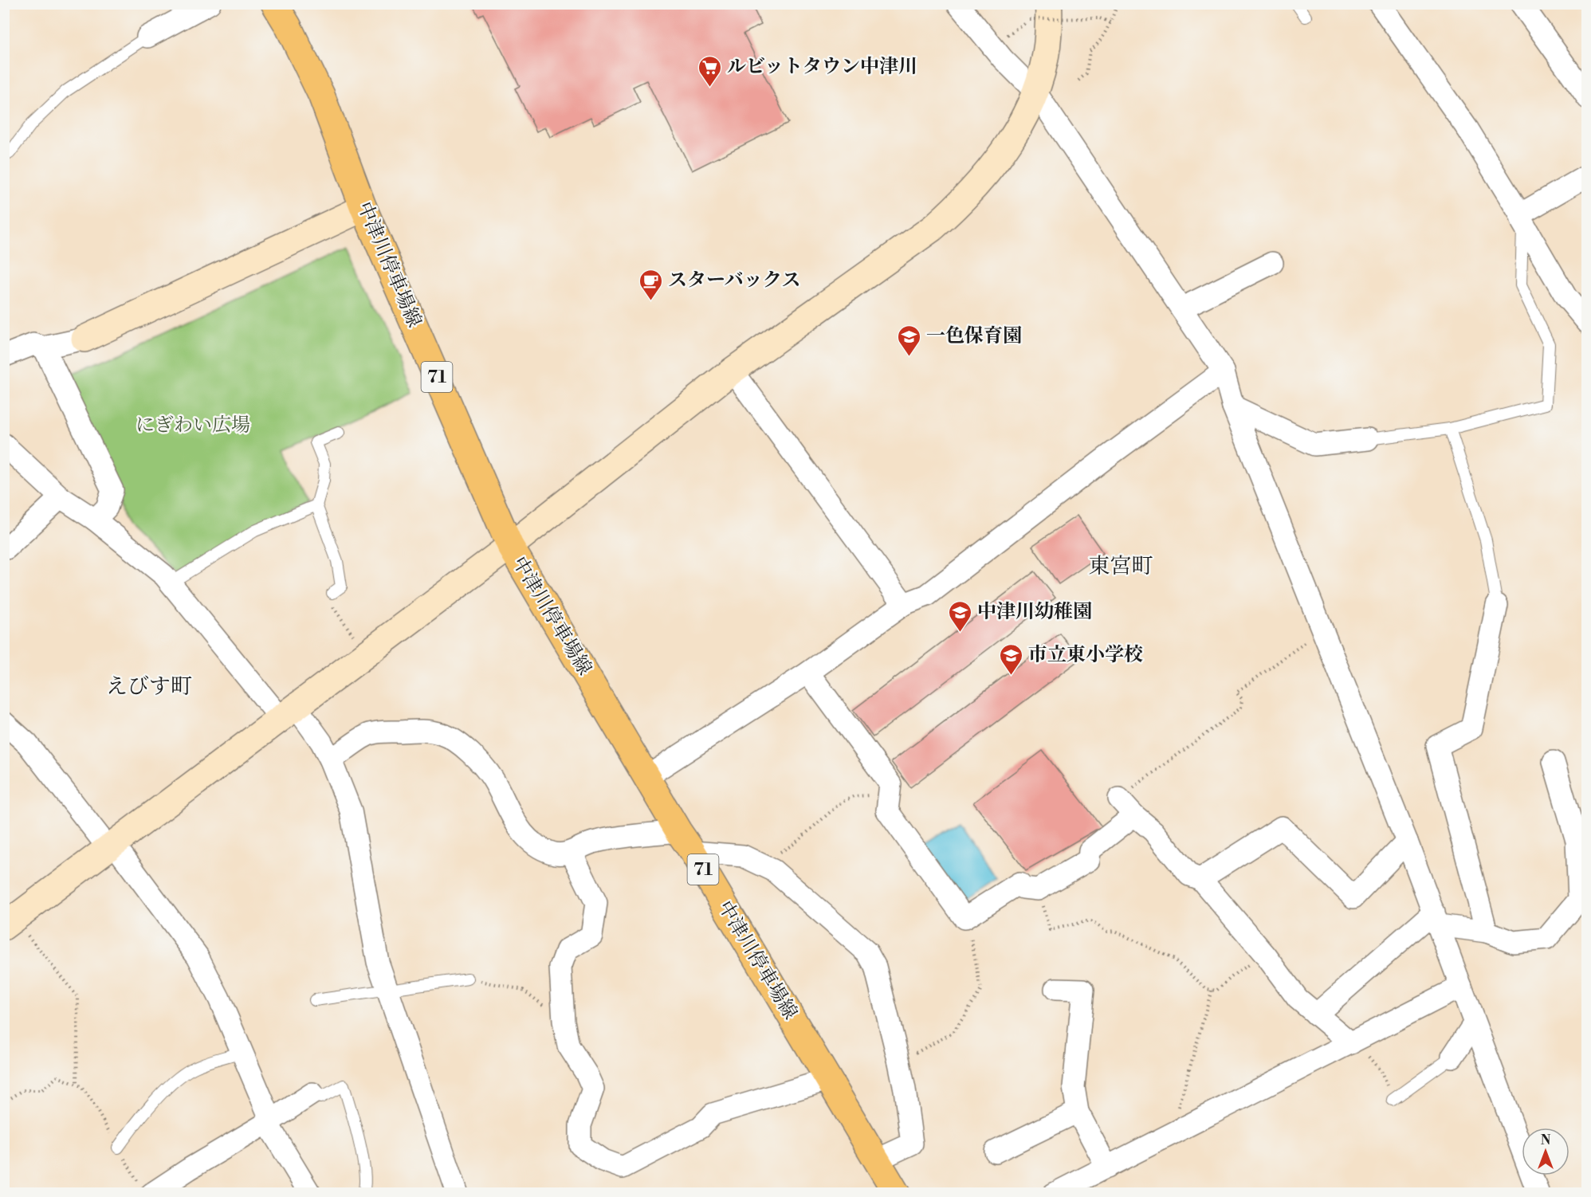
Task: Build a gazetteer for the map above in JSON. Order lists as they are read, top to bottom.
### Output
{
  "streets": {
    "main road": ["中津川停車場線", "71"]
  },
  "districts": ["東宮町", "えびす町"],
  "parks": ["にぎわい広場"],
  "places": {
    "supermarket": ["ルビットタウン中津川"],
    "cafe": ["スターバックス"],
    "school or university": ["一色保育園", "中津川幼稚園", "市立東小学校"]
  },
  "north": "top"
}
